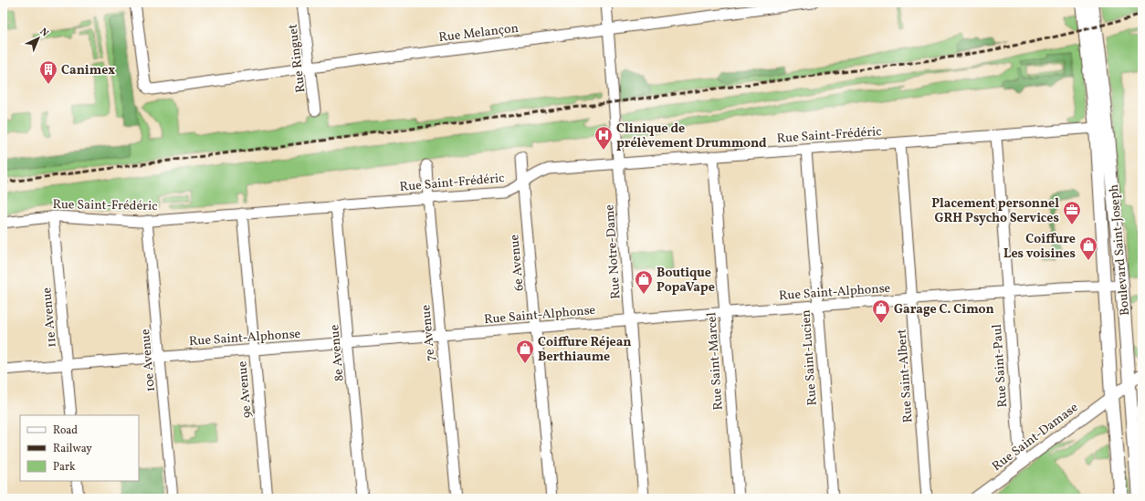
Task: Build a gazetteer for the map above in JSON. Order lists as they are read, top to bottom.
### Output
{
  "streets": {
    "main road": ["Boulevard Saint-Joseph"],
    "street": [
      "Rue Melançon",
      "Rue Ringuet",
      "Rue Saint-Frédéric",
      "Rue Notre-Dame",
      "6e Avenue",
      "Rue Saint-Alphonse",
      "11e Avenue",
      "7e Avenue",
      "8e Avenue",
      "Rue Saint-Lucien",
      "10e Avenue",
      "Rue Saint-Marcel",
      "Rue Saint-Paul",
      "Rue Saint-Albert",
      "9e Avenue",
      "Rue Saint-Damase"
    ]
  },
  "crossings": [
    ["Rue Melançon", "Rue Ringuet"],
    ["Rue Melançon", "Rue Notre-Dame"],
    ["Rue Saint-Frédéric", "Boulevard Saint-Joseph"],
    ["Rue Saint-Frédéric", "Rue Notre-Dame"],
    ["Rue Saint-Frédéric", "6e Avenue"],
    ["Rue Saint-Frédéric", "11e Avenue"],
    ["Rue Saint-Frédéric", "7e Avenue"],
    ["Rue Saint-Frédéric", "8e Avenue"],
    ["Rue Saint-Frédéric", "Rue Saint-Lucien"],
    ["Rue Saint-Frédéric", "10e Avenue"],
    ["Rue Saint-Frédéric", "Rue Saint-Marcel"],
    ["Rue Saint-Frédéric", "Rue Saint-Paul"],
    ["Rue Saint-Frédéric", "Rue Saint-Albert"],
    ["Rue Saint-Frédéric", "9e Avenue"],
    ["Boulevard Saint-Joseph", "Rue Saint-Alphonse"],
    ["Boulevard Saint-Joseph", "Rue Saint-Damase"],
    ["Rue Notre-Dame", "Rue Saint-Alphonse"],
    ["6e Avenue", "Rue Saint-Alphonse"],
    ["Rue Saint-Alphonse", "11e Avenue"],
    ["Rue Saint-Alphonse", "7e Avenue"],
    ["Rue Saint-Alphonse", "8e Avenue"],
    ["Rue Saint-Alphonse", "Rue Saint-Lucien"],
    ["Rue Saint-Alphonse", "10e Avenue"],
    ["Rue Saint-Alphonse", "Rue Saint-Marcel"],
    ["Rue Saint-Alphonse", "Rue Saint-Paul"],
    ["Rue Saint-Alphonse", "Rue Saint-Albert"],
    ["Rue Saint-Alphonse", "9e Avenue"],
    ["Rue Saint-Paul", "Rue Saint-Damase"]
  ],
  "places": {
    "building": ["Canimex"],
    "hospital": ["Clinique de prélèvement Drummond"],
    "office": ["Placement personnel GRH Psycho Services"],
    "shop": [
      "Coiffure Les voisines",
      "Boutique PopaVape",
      "Garage C. Cimon",
      "Coiffure Réjean Berthiaume"
    ]
  },
  "legend": ["Road", "Railway", "Park"],
  "north": "top right"
}
